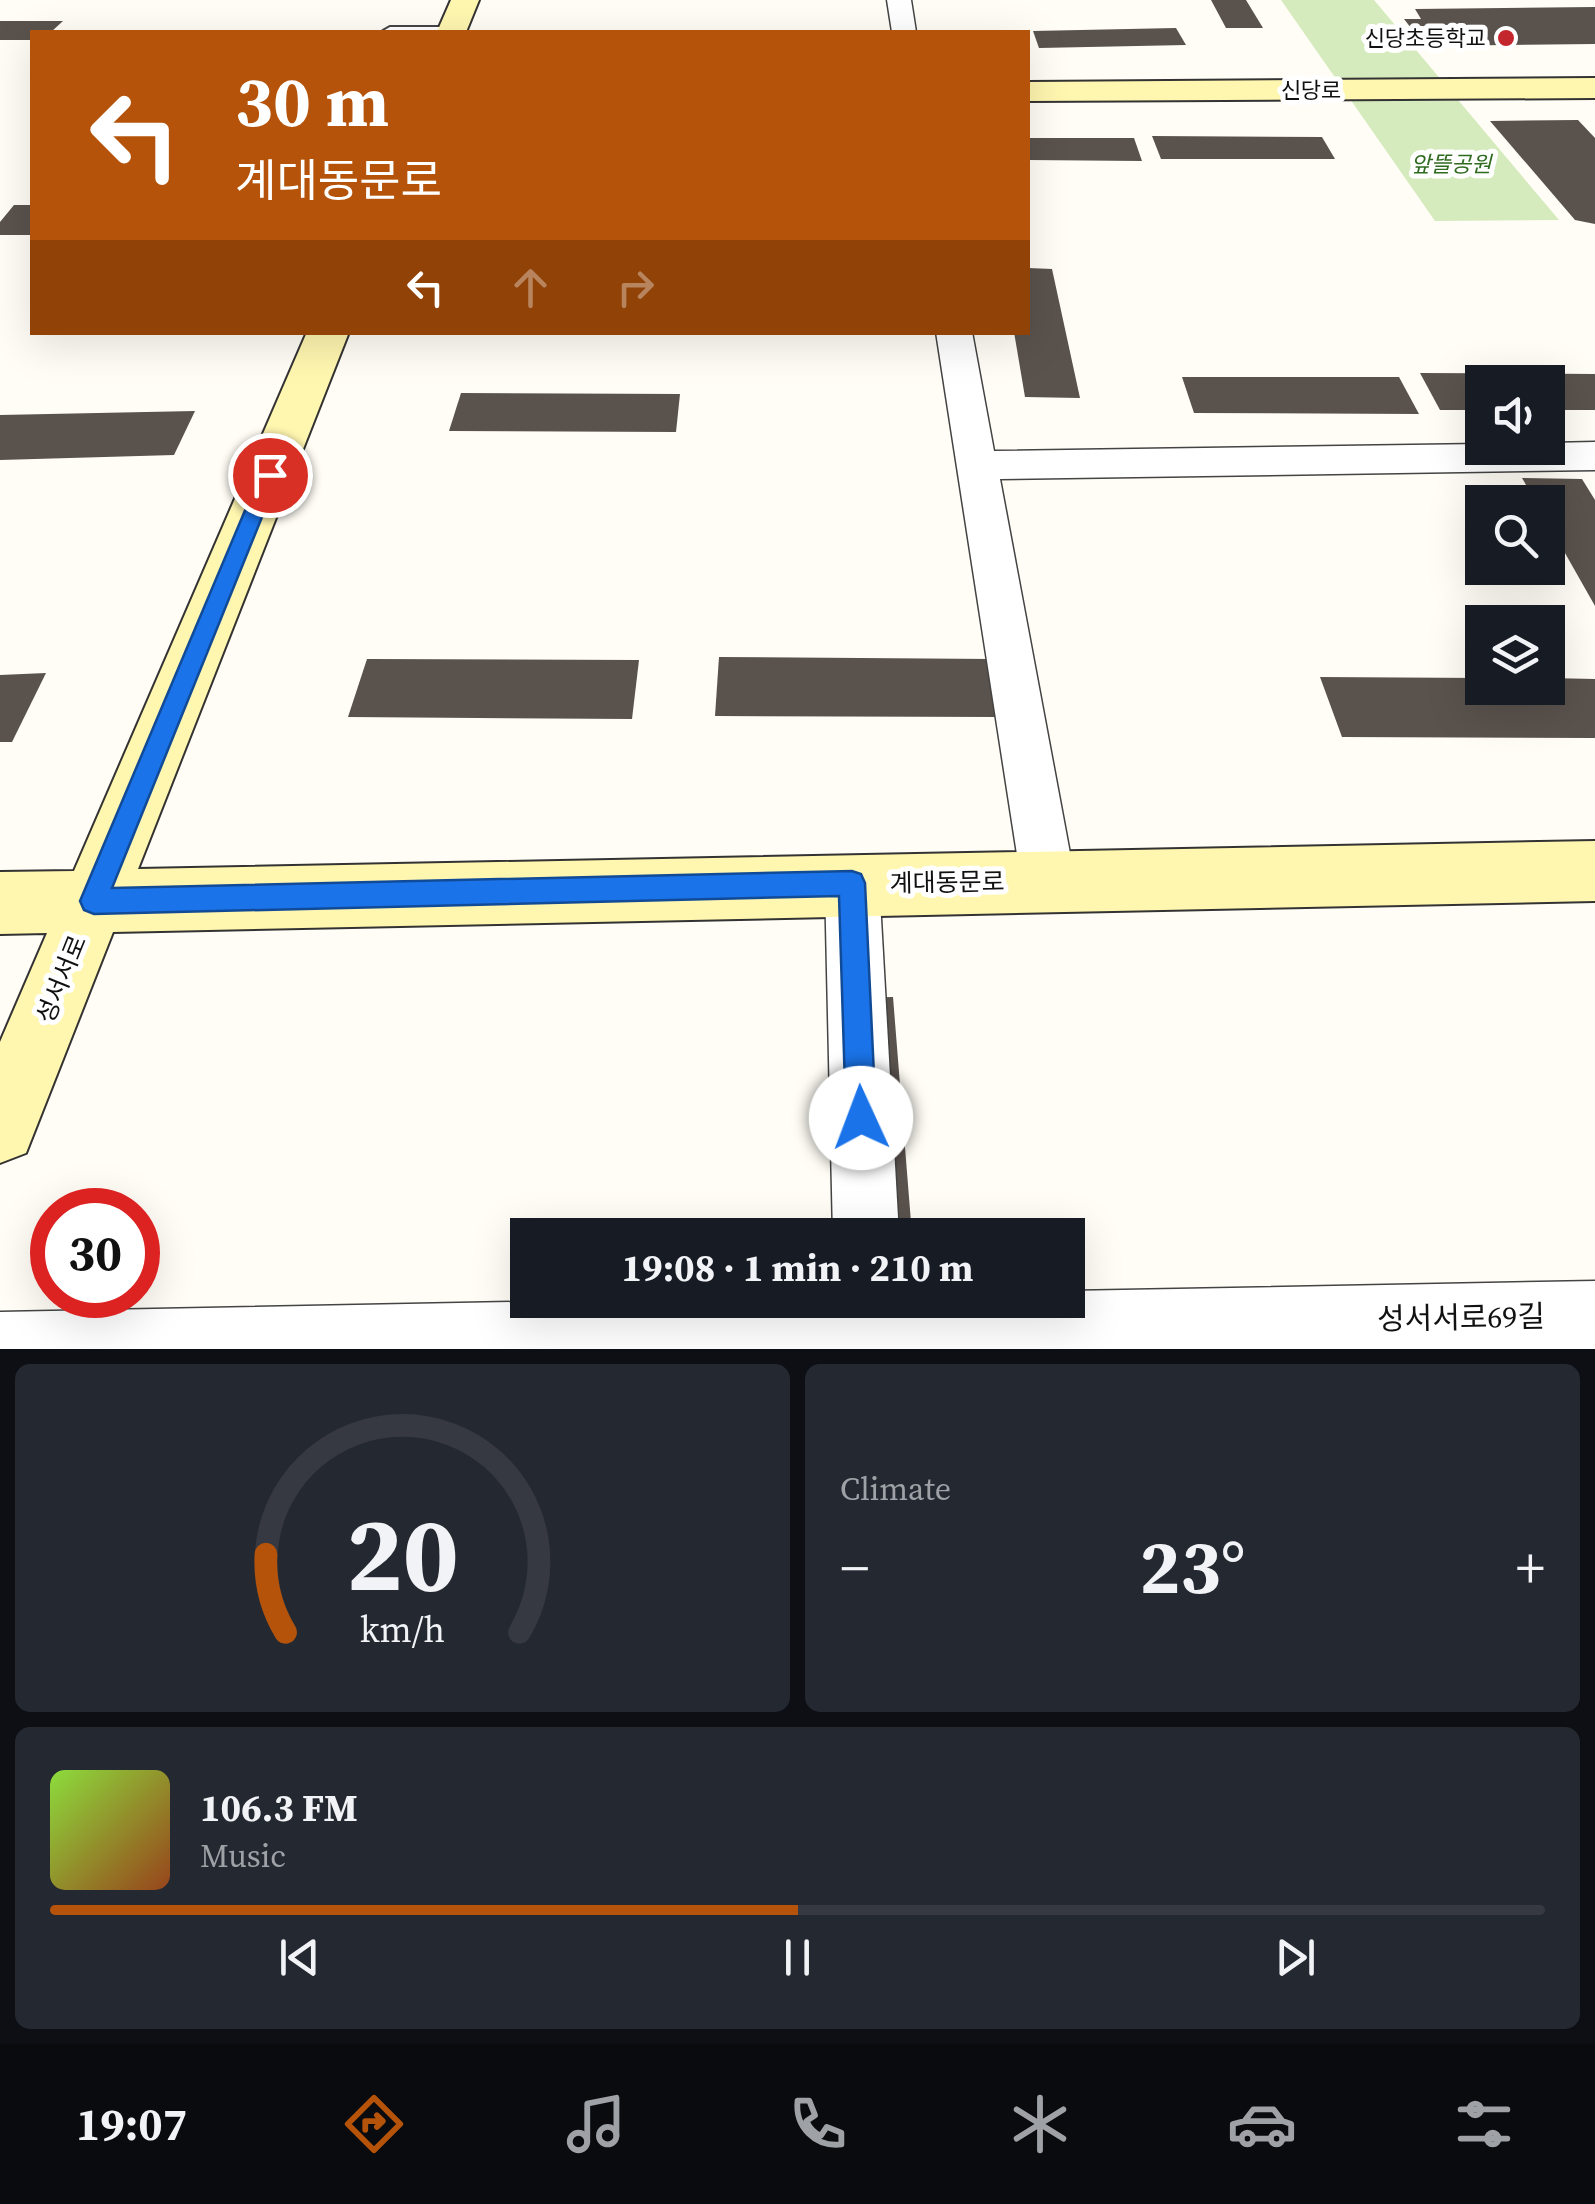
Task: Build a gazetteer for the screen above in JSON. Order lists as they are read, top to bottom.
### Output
{
  "streets": {
    "main road": ["신당로", "계대동문로", "성서서로"],
    "street": ["성서서로69길"]
  },
  "crossings": [
    ["계대동문로", "성서서로"]
  ],
  "parks": ["앞뜰공원"],
  "places": ["신당초등학교"],
  "page": {
    "turn": ["30 m", "계대동문로"],
    "limit": "30",
    "trip": "19:08 · 1 min · 210 m",
    "tile": "Climate",
    "heat": ["−", "23°", "+"],
    "song": ["106.3 FM", "Music"],
    "tabs": "19:07",
    "gauge": ["20", "km/h"]
  }
}
